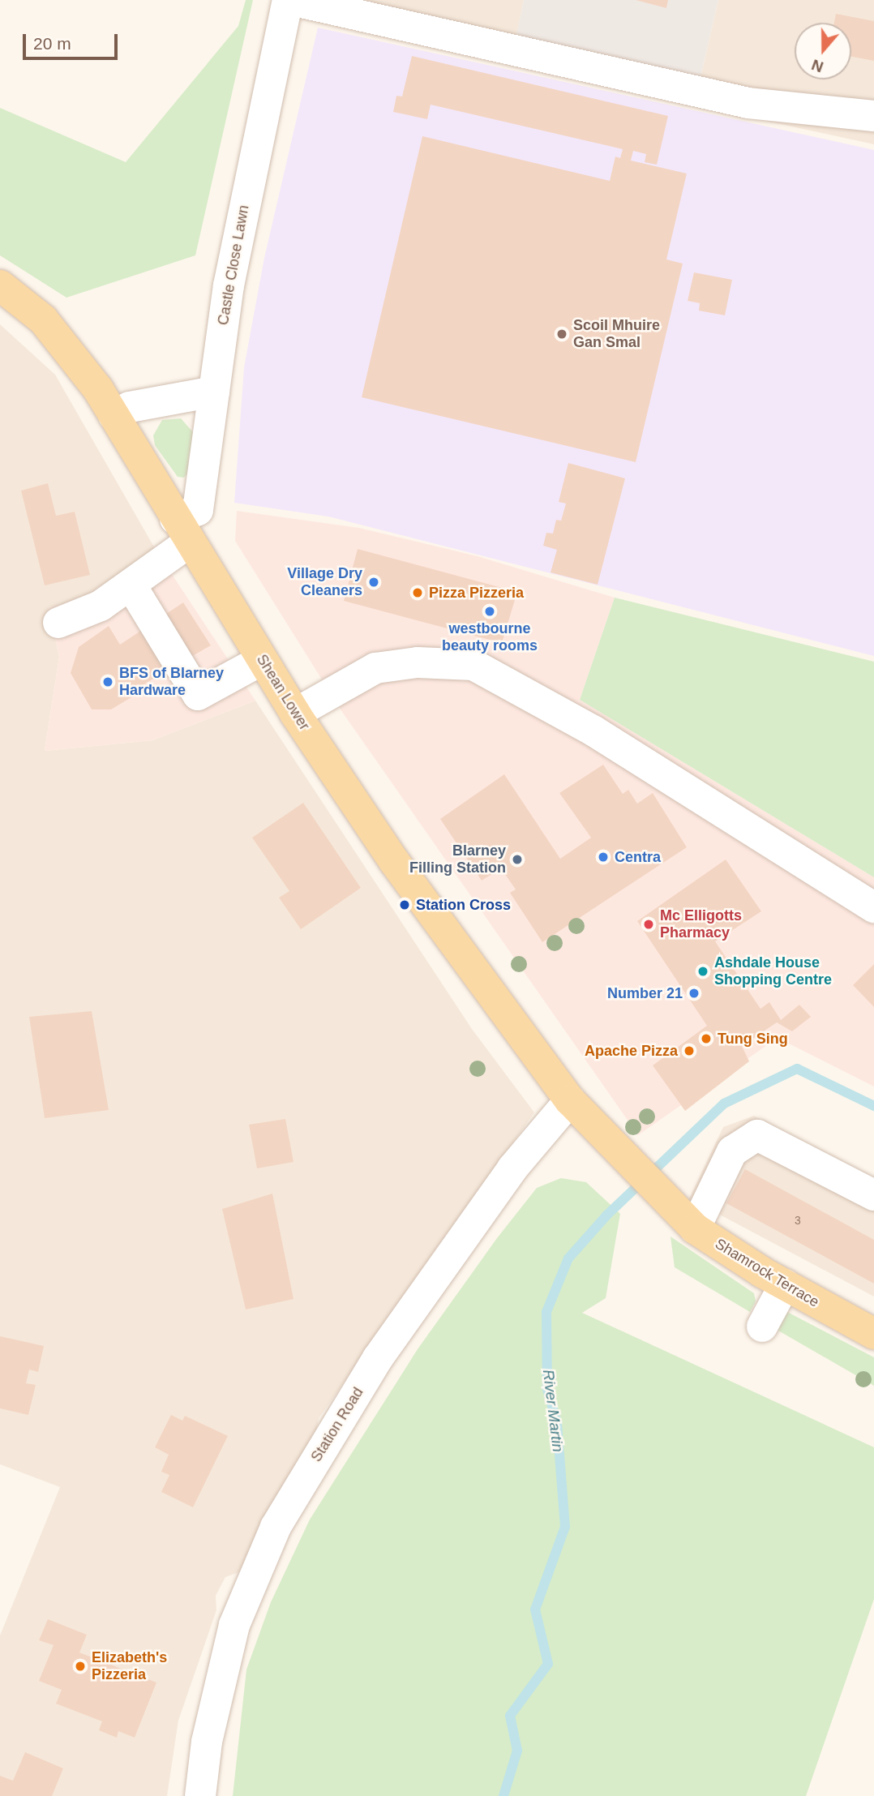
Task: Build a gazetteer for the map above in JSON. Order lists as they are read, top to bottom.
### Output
{
  "streets": {
    "main road": ["Shean Lower", "Shamrock Terrace"],
    "street": ["Castle Close Lawn", "Station Road"]
  },
  "crossings": [
    ["Castle Close Lawn", "Shean Lower"],
    ["Shean Lower", "Shamrock Terrace"],
    ["Shean Lower", "Station Road"],
    ["Shamrock Terrace", "Station Road"]
  ],
  "water": ["River Martin"],
  "places": [
    "Scoil Mhuire Gan Smal",
    "Village Dry Cleaners",
    "Pizza Pizzeria",
    "westbourne beauty rooms",
    "BFS of Blarney Hardware",
    "Centra",
    "Blarney Filling Station",
    "Station Cross",
    "Mc Elligotts Pharmacy",
    "Ashdale House Shopping Centre",
    "Number 21",
    "Tung Sing",
    "Apache Pizza",
    "Elizabeth's Pizzeria"
  ],
  "house_numbers": ["3"],
  "scale_bar": "20 m",
  "north": "bottom"
}
